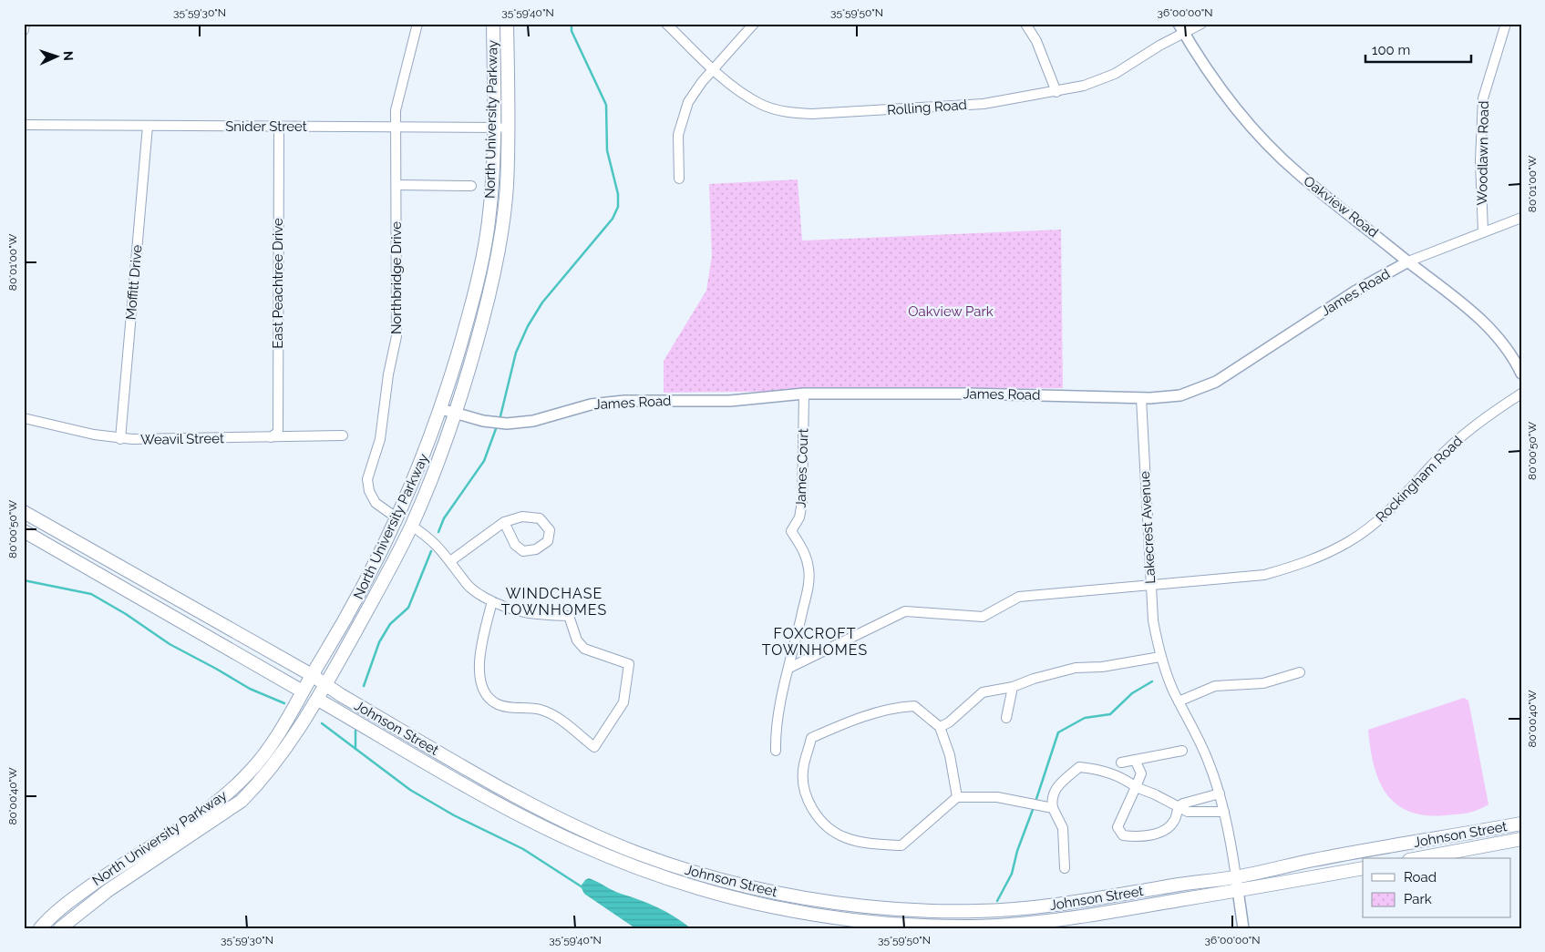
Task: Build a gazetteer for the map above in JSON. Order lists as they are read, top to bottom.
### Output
{
  "streets": {
    "main road": ["North University Parkway", "Johnson Street"],
    "street": [
      "Rolling Road",
      "Snider Street",
      "Woodlawn Road",
      "Oakview Road",
      "Northbridge Drive",
      "Moffitt Drive",
      "East Peachtree Drive",
      "James Road",
      "Weavil Street",
      "James Court",
      "Rockingham Road",
      "Lakecrest Avenue"
    ]
  },
  "crossings": [
    ["Rolling Road", "Oakview Road"],
    ["North University Parkway", "Snider Street"],
    ["North University Parkway", "Northbridge Drive"],
    ["North University Parkway", "James Road"],
    ["North University Parkway", "Johnson Street"],
    ["Snider Street", "Northbridge Drive"],
    ["Snider Street", "Moffitt Drive"],
    ["Snider Street", "East Peachtree Drive"],
    ["Woodlawn Road", "James Road"],
    ["Oakview Road", "James Road"],
    ["Moffitt Drive", "Weavil Street"],
    ["East Peachtree Drive", "Weavil Street"],
    ["James Road", "James Court"],
    ["James Road", "Lakecrest Avenue"],
    ["James Court", "Rockingham Road"],
    ["Rockingham Road", "Lakecrest Avenue"],
    ["Lakecrest Avenue", "Johnson Street"]
  ],
  "districts": ["WINDCHASE TOWNHOMES", "FOXCROFT TOWNHOMES"],
  "parks": ["Oakview Park"],
  "legend": ["Road", "Park"],
  "scale_bar": "100 m",
  "north": "right",
  "coordinates": [
    "35°59'30\"N",
    "35°59'40\"N",
    "35°59'50\"N",
    "36°00'00\"N",
    "80°01'00\"W",
    "80°00'50\"W",
    "80°00'40\"W"
  ]
}
